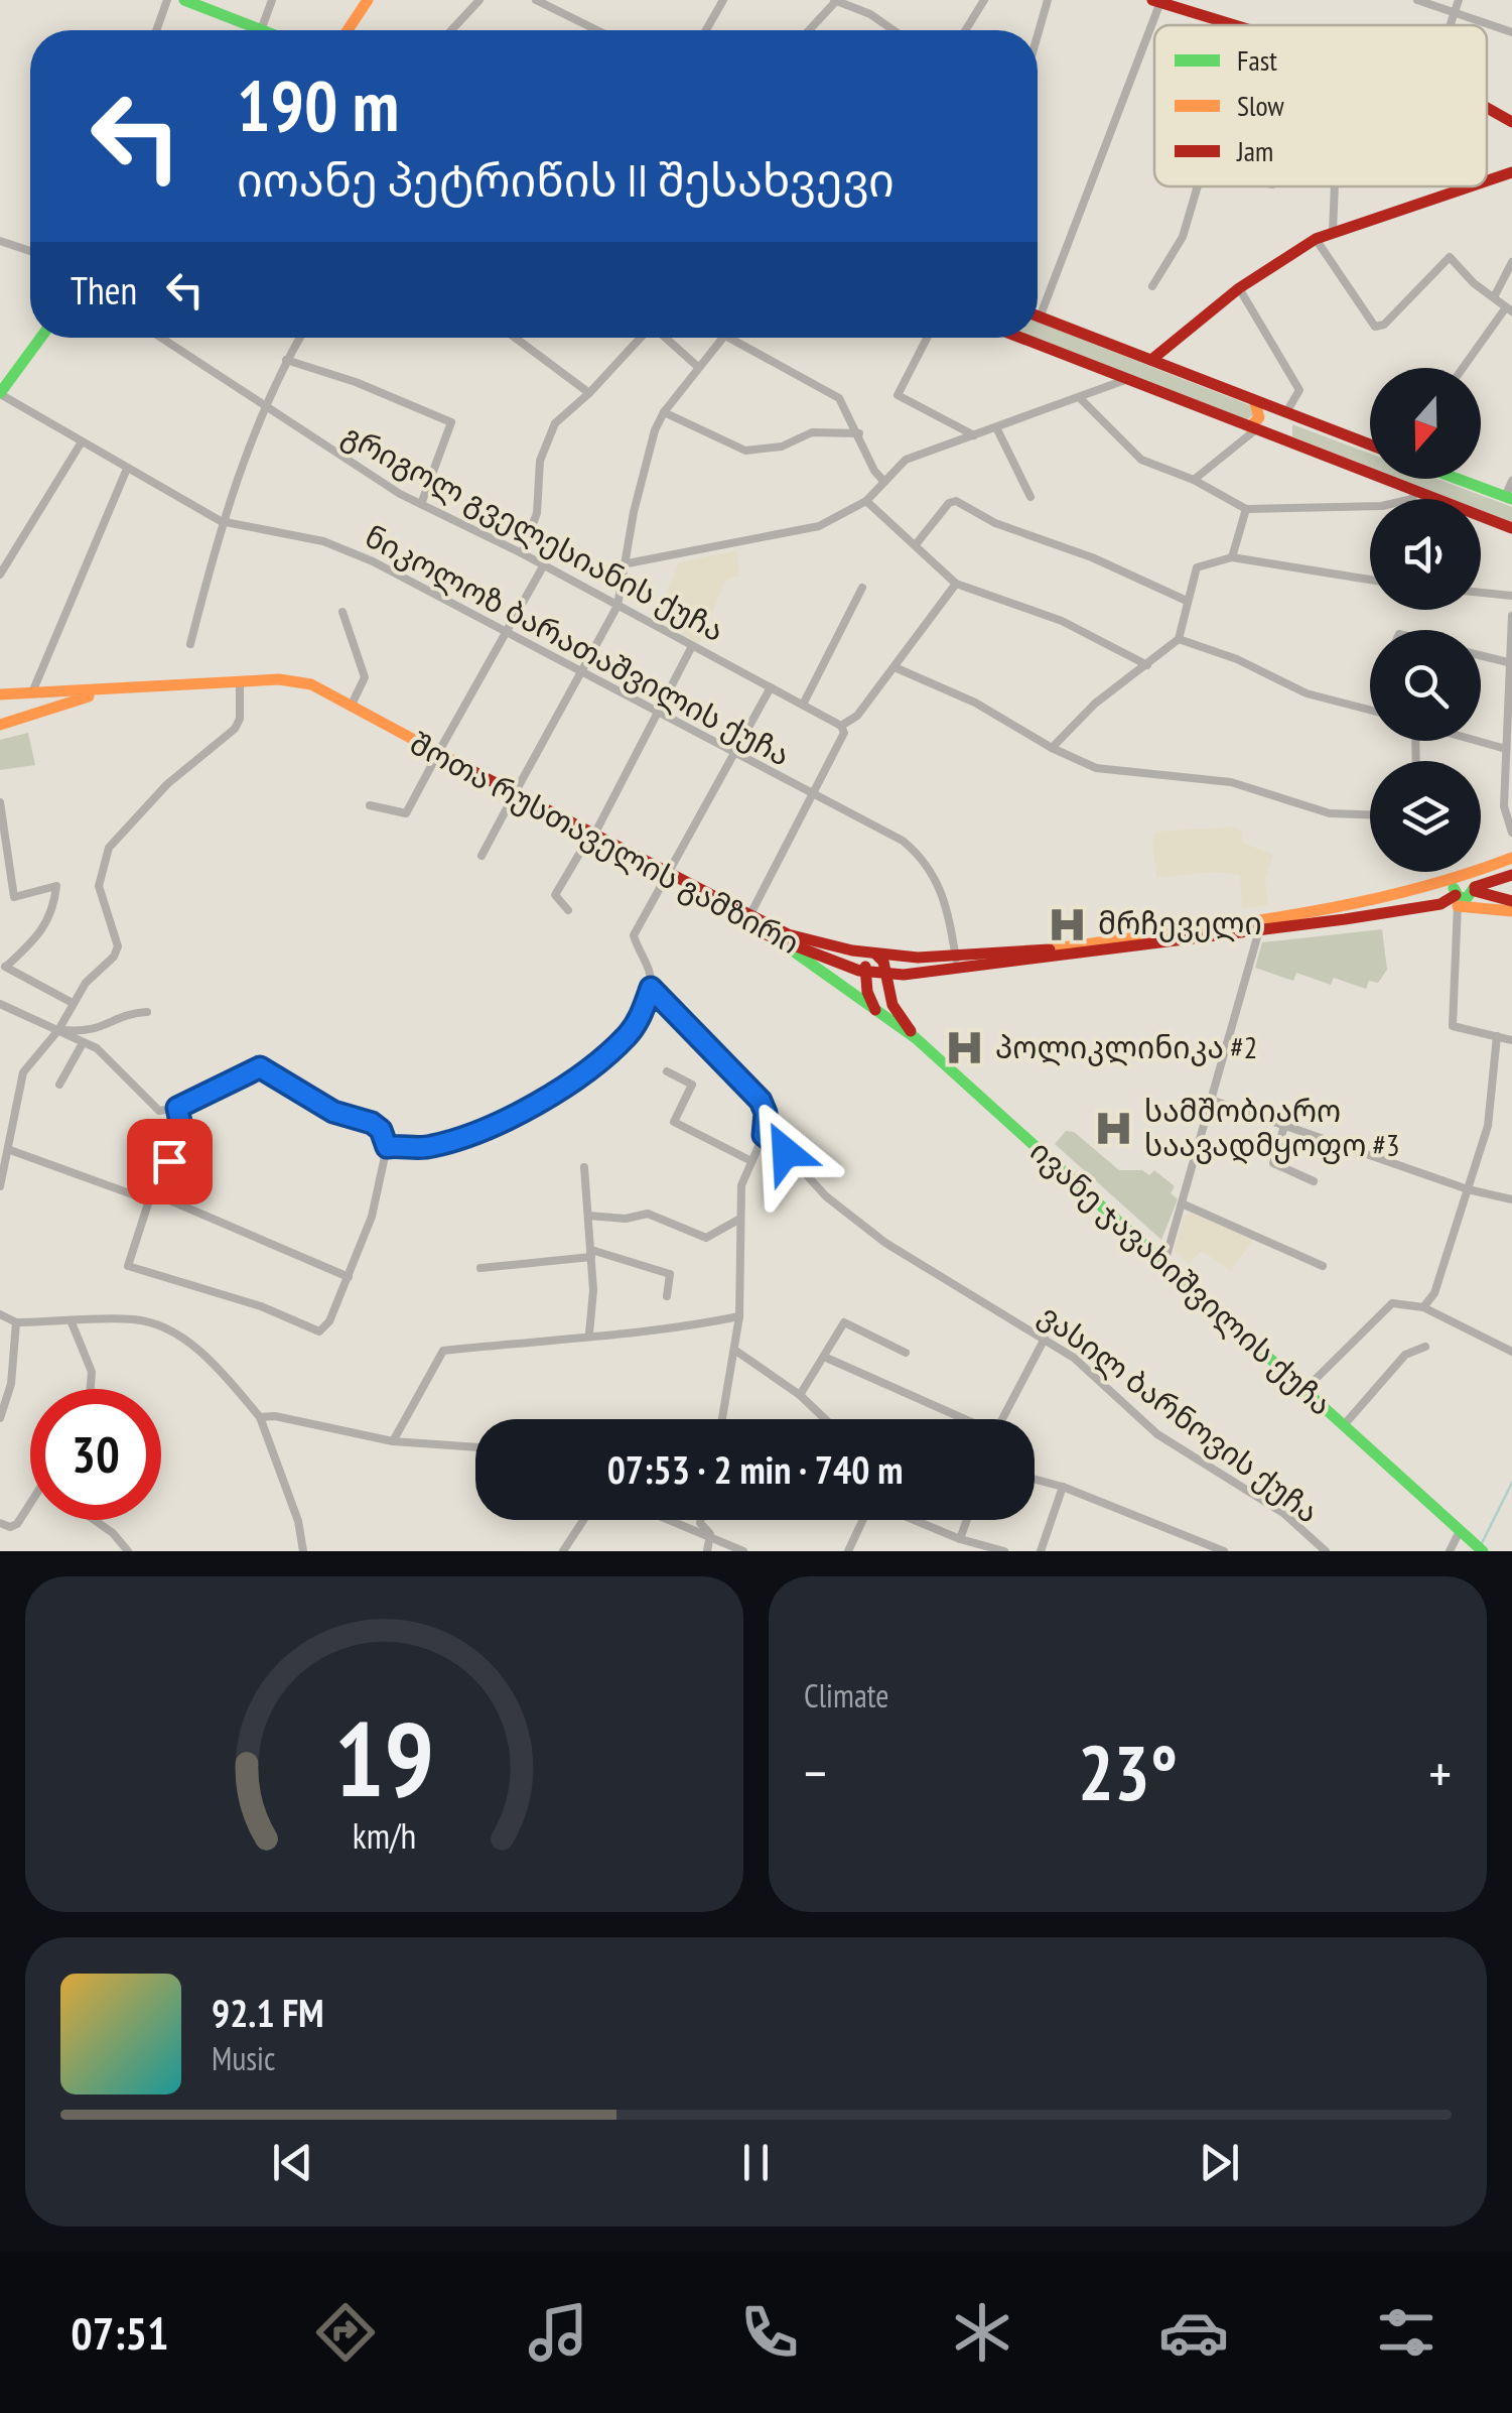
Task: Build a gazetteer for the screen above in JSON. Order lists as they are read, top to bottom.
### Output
{
  "streets": {
    "main road": ["შოთა რუსთაველის გამზირი", "ივანე ჯავახიშვილის ქუჩა"],
    "street": ["გრიგოლ გველესიანის ქუჩა", "ნიკოლოზ ბარათაშვილის ქუჩა", "ვასილ ბარნოვის ქუჩა"]
  },
  "crossings": [
    ["ნიკოლოზ ბარათაშვილის ქუჩა", "შოთა რუსთაველის გამზირი"],
    ["შოთა რუსთაველის გამზირი", "ივანე ჯავახიშვილის ქუჩა"]
  ],
  "places": {
    "hospital": ["მრჩეველი", "პოლიკლინიკა #2", "სამშობიარო საავადმყოფო #3"]
  },
  "legend": ["Fast", "Slow", "Jam"],
  "north": "bottom",
  "page": {
    "turn": ["190 m", "იოანე პეტრიწის II შესახვევი"],
    "then": "Then",
    "limit": "30",
    "trip": "07:53 · 2 min · 740 m",
    "tile": "Climate",
    "heat": ["−", "23°", "+"],
    "song": ["92.1 FM", "Music"],
    "tabs": "07:51",
    "gauge": ["19", "km/h"]
  }
}
